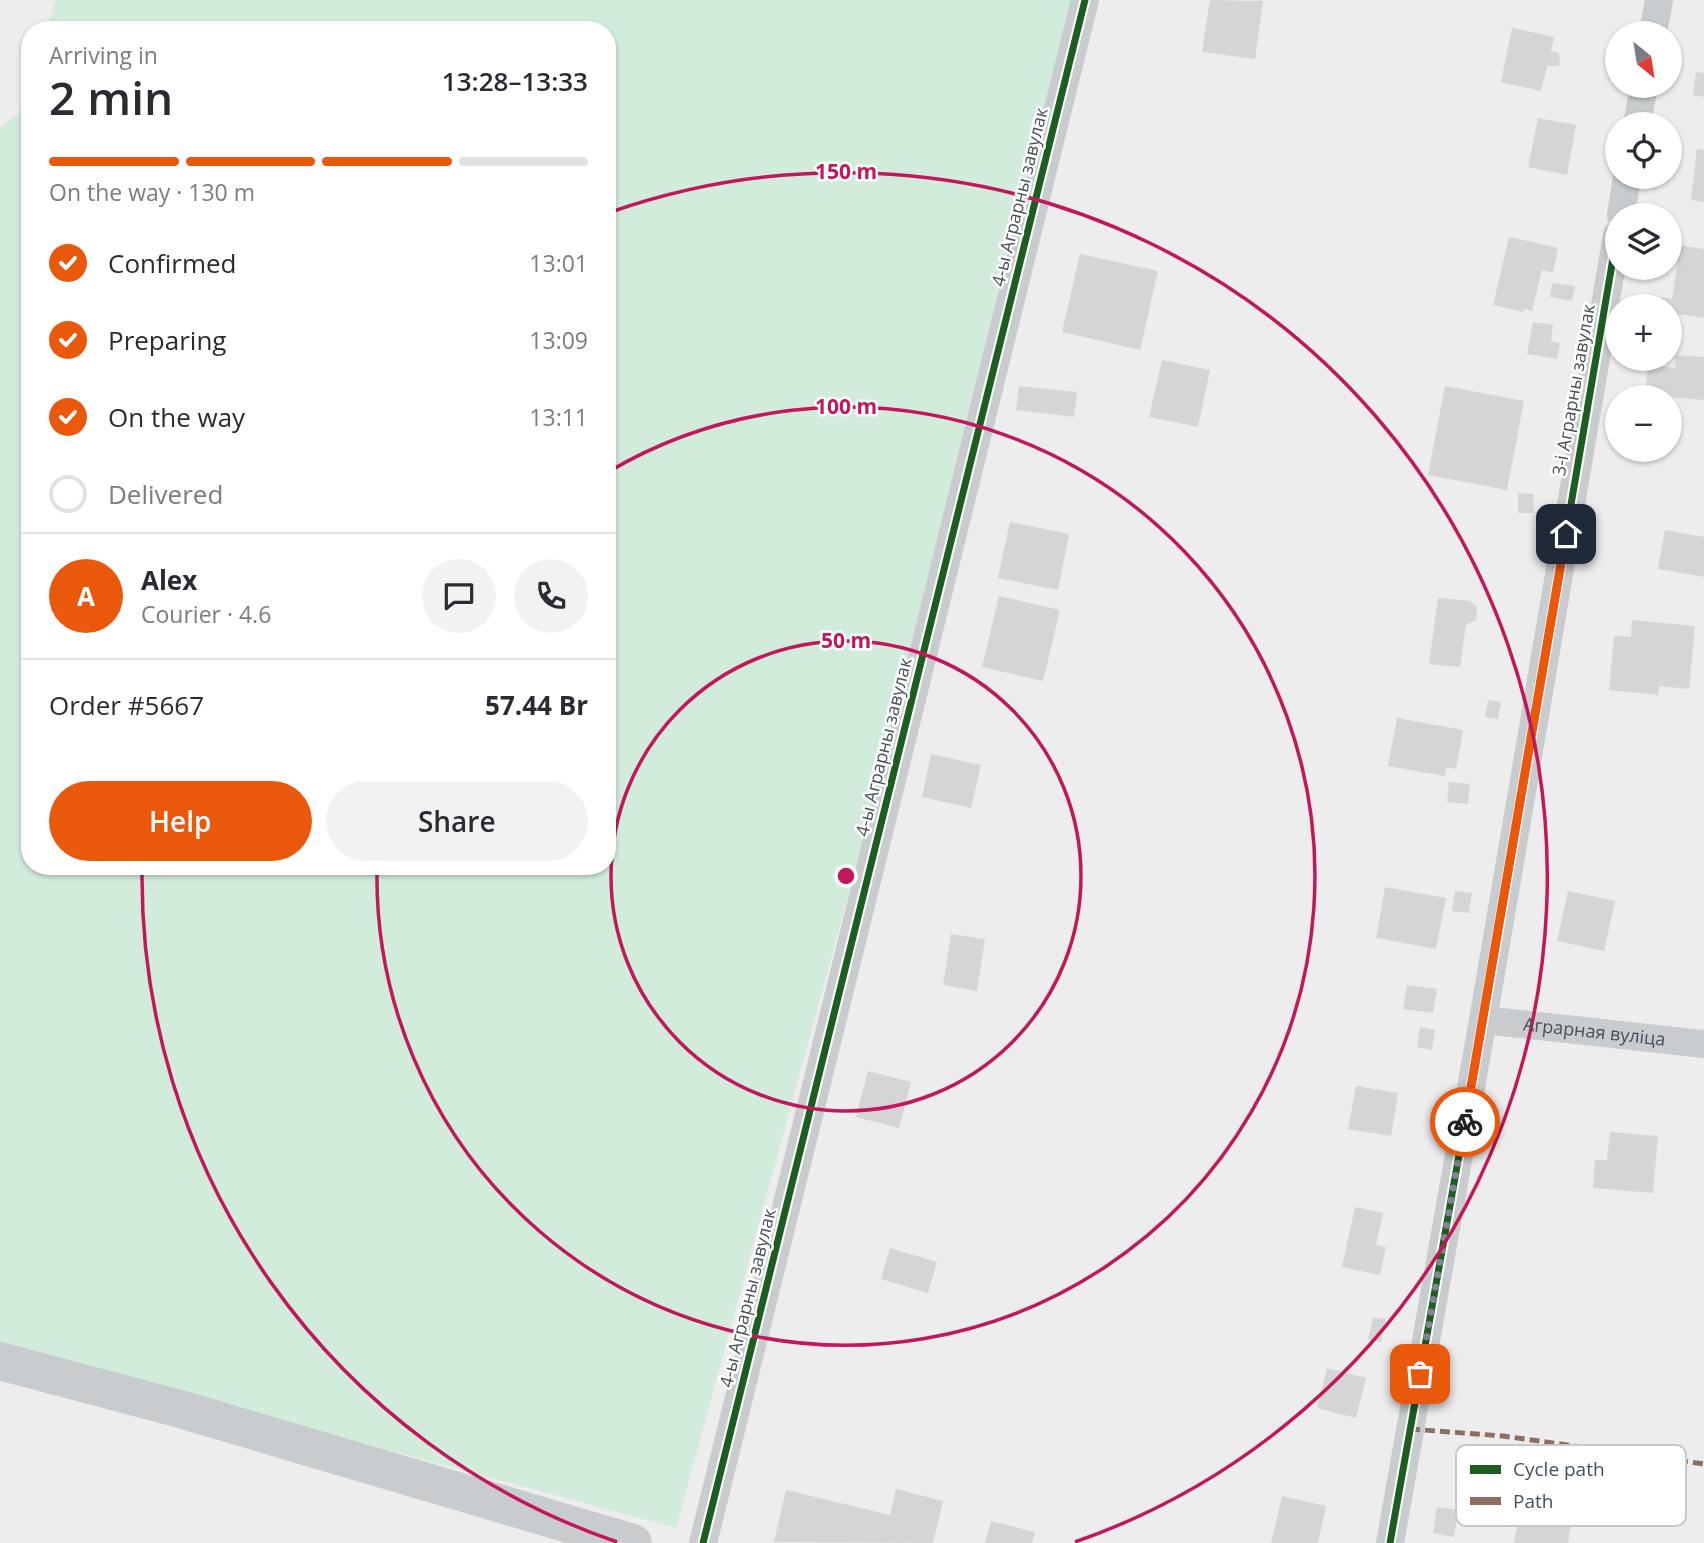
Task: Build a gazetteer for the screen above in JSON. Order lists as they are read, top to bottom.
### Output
{
  "streets": {
    "street": ["4-ы Аграрны завулак", "3-і Аграрны завулак", "Аграрная вуліца"]
  },
  "crossings": [
    ["3-і Аграрны завулак", "Аграрная вуліца"]
  ],
  "legend": ["Cycle path", "Path"],
  "north": "bottom right",
  "page": {
    "map_buttons": ["+", "−"],
    "heading": ["2 min", "Arriving in", "13:28–13:33"],
    "panel": [
      "Alex",
      "Courier · 4.6",
      "Order #5667",
      "57.44 Br"
    ],
    "bar": "On the way · 130 m",
    "list": [
      ["Confirmed", "13:01"],
      ["Preparing", "13:09"],
      ["On the way", "13:11"],
      "Delivered"
    ],
    "round": "A",
    "buttons": ["Help", "Share"]
  },
  "rings": ["150 m", "100 m", "50 m"]
}
